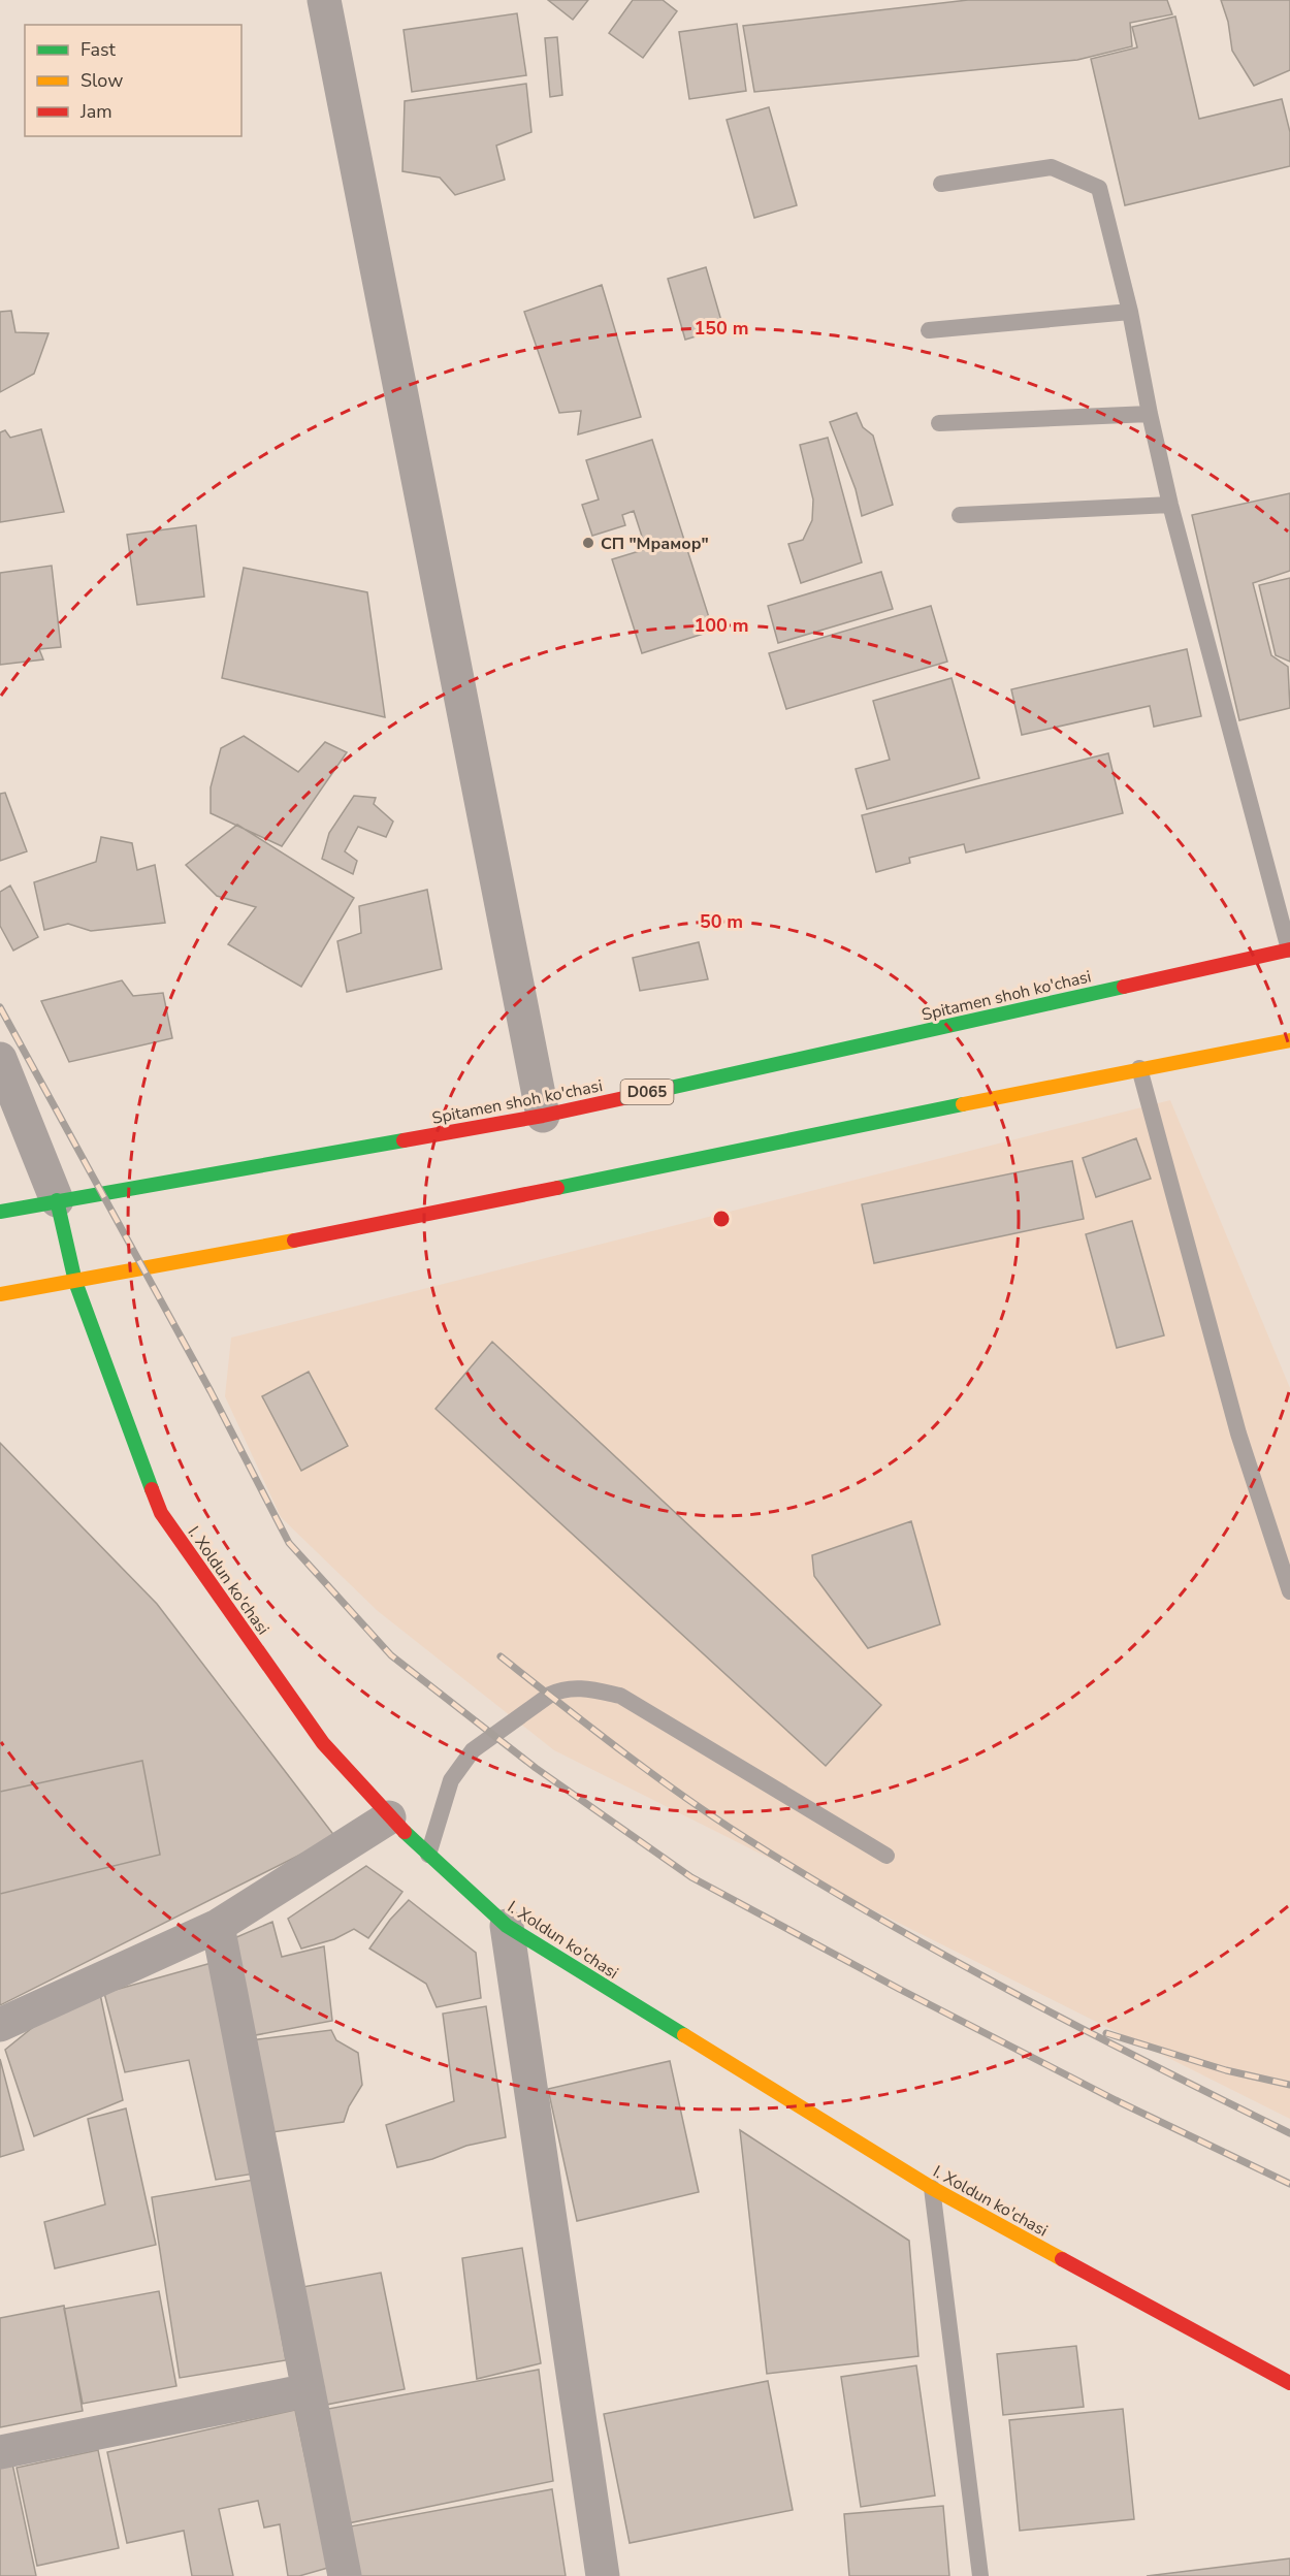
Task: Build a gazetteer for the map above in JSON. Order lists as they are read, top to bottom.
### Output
{
  "streets": {
    "main road": ["Spitamen shoh ko'chasi", "D065", "I. Xoldun ko'chasi"]
  },
  "crossings": [
    ["Spitamen shoh ko'chasi", "I. Xoldun ko'chasi"]
  ],
  "places": ["СП \"Мрамор\""],
  "legend": ["Fast", "Slow", "Jam"],
  "rings": ["150 m", "100 m", "50 m"]
}
